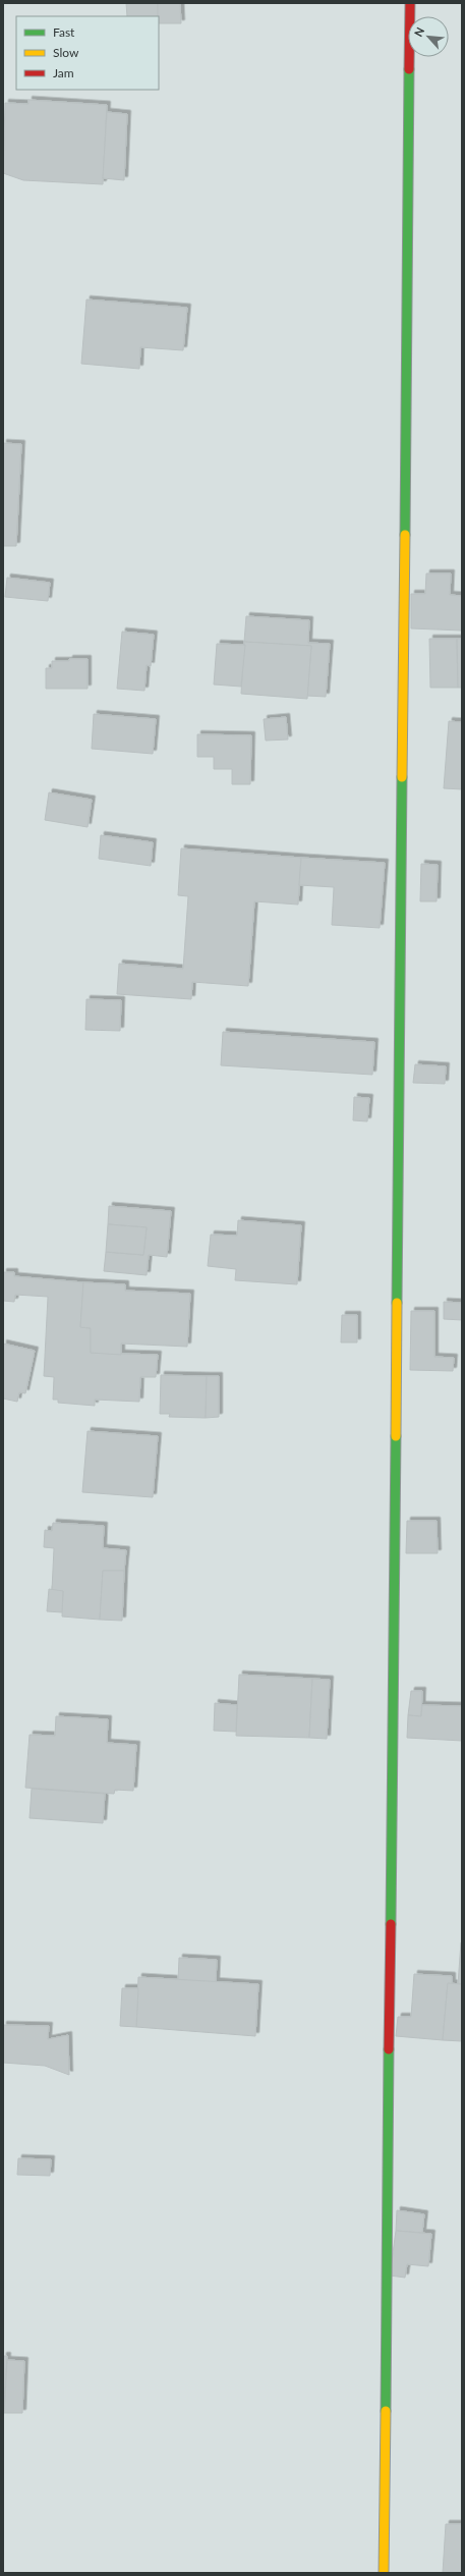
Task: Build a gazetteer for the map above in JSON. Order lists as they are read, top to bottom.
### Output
{
  "legend": ["Fast", "Slow", "Jam"],
  "north": "top left"
}
